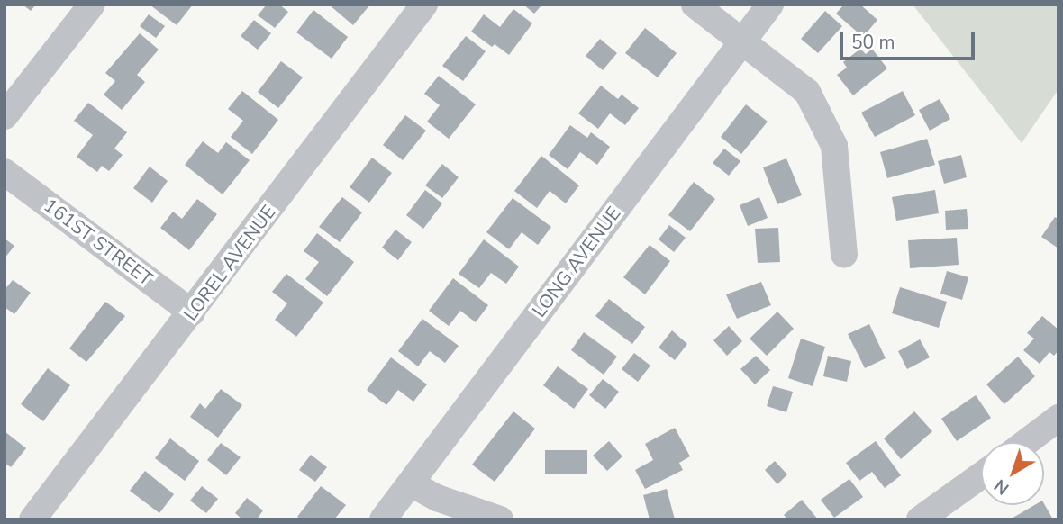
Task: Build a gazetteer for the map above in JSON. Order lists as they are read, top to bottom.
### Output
{
  "streets": {
    "street": ["161ST STREET", "LONG AVENUE", "LOREL AVENUE"]
  },
  "crossings": [
    ["161ST STREET", "LOREL AVENUE"]
  ],
  "scale_bar": "50 m",
  "north": "bottom left"
}
